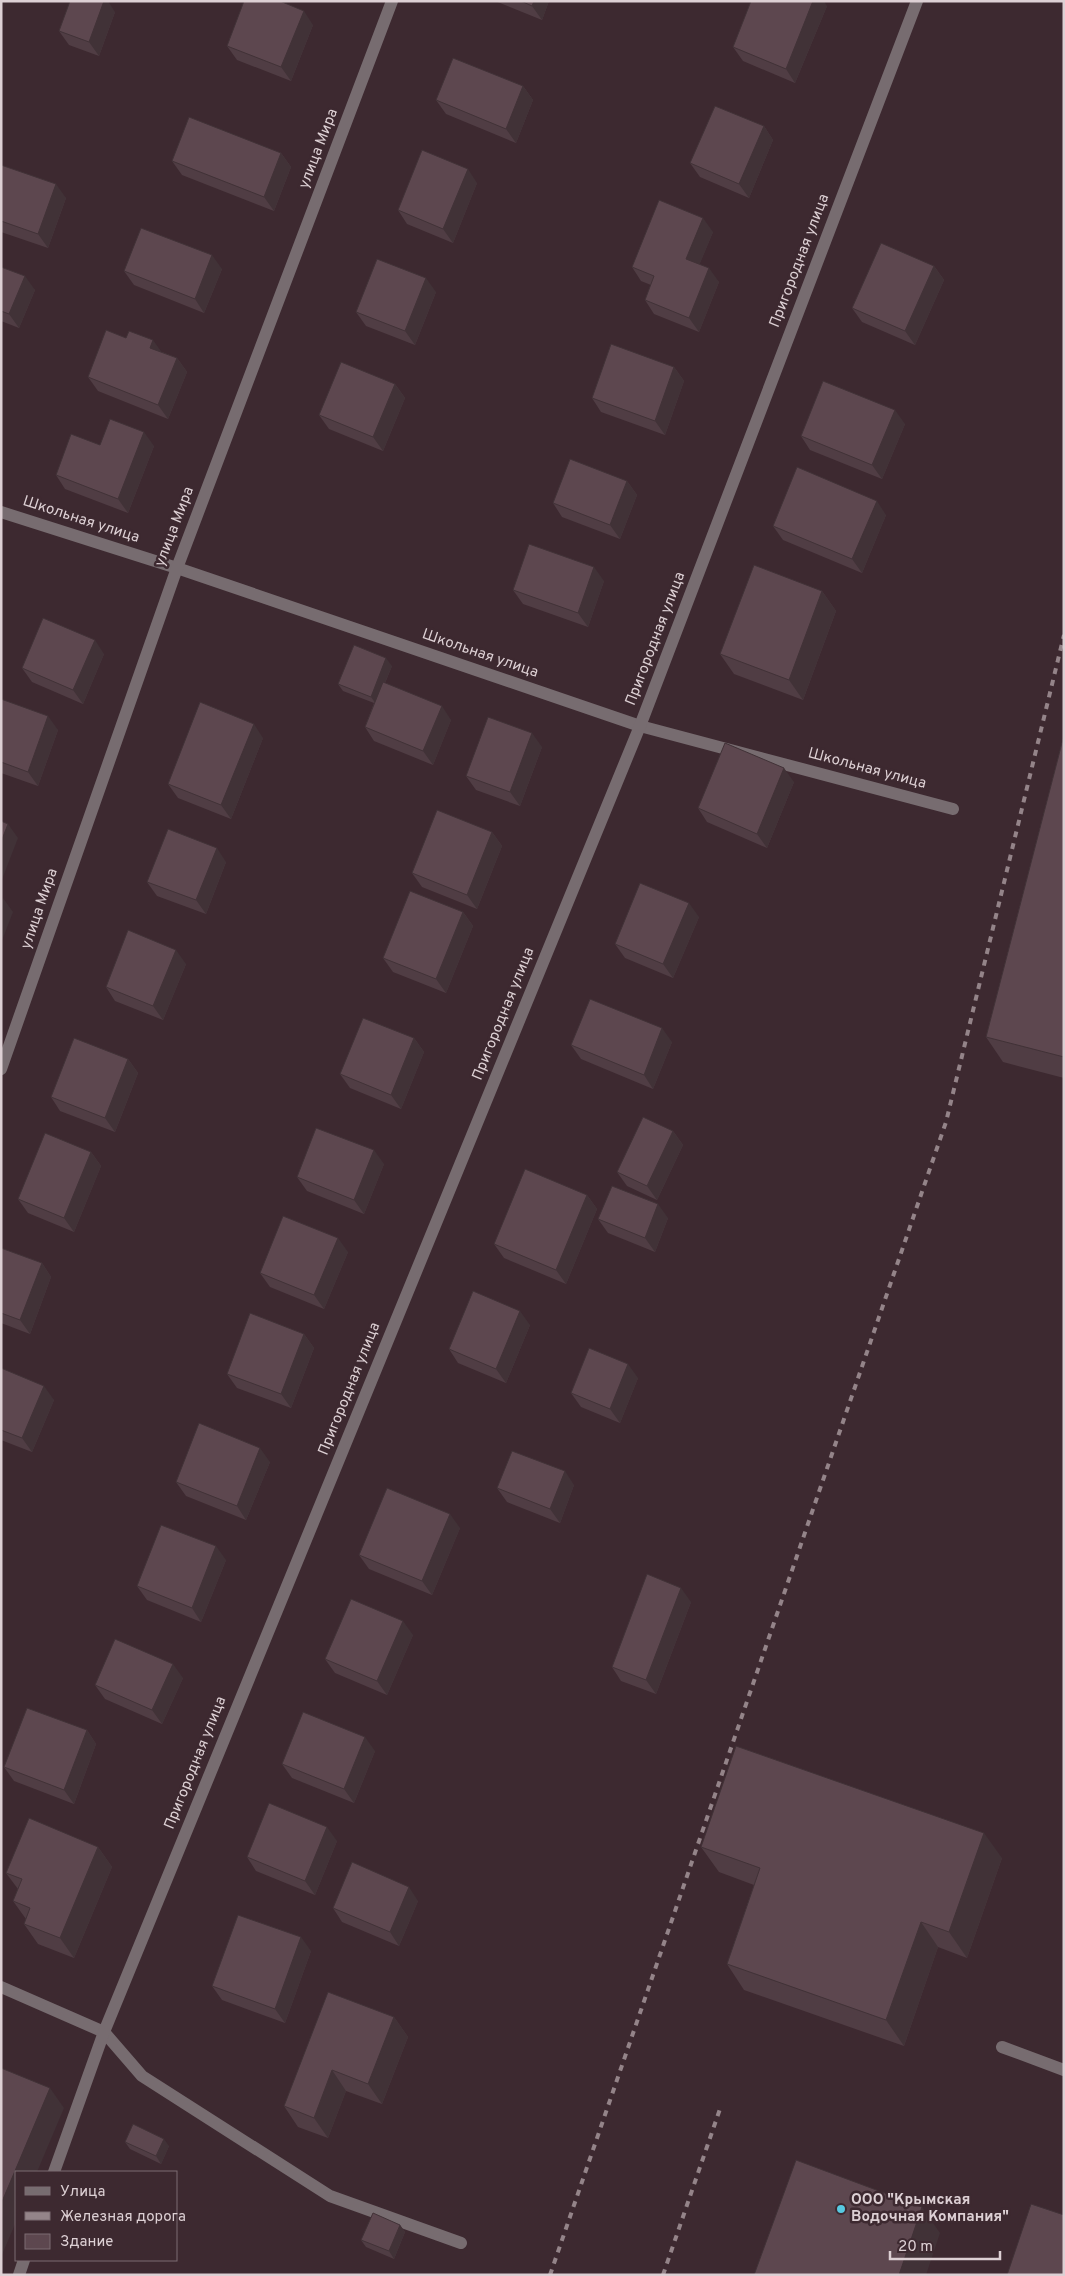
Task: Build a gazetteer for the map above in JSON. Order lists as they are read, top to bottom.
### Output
{
  "streets": {
    "street": ["улица Мира", "Пригородная улица", "Школьная улица"]
  },
  "crossings": [
    ["улица Мира", "Школьная улица"],
    ["Пригородная улица", "Школьная улица"]
  ],
  "places": ["ООО \"Крымская Водочная Компания\""],
  "legend": ["Улица", "Железная дорога", "Здание"],
  "scale_bar": "20 m"
}
